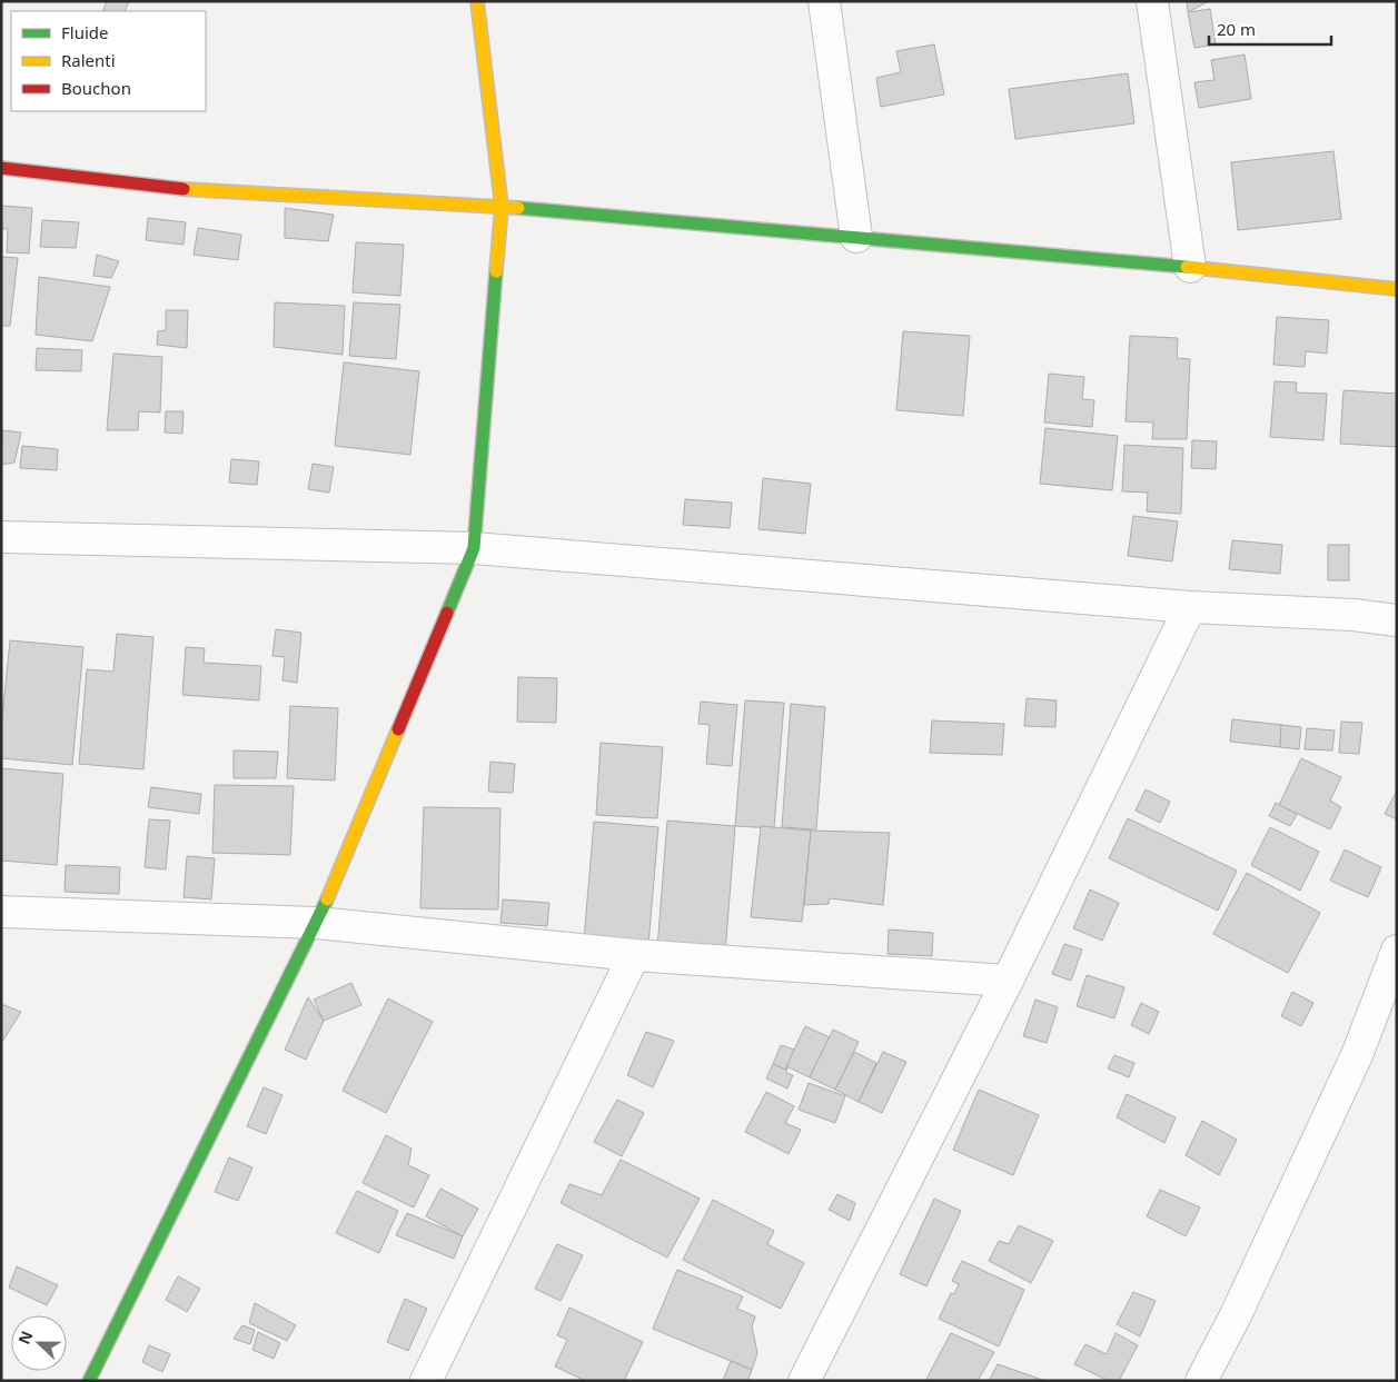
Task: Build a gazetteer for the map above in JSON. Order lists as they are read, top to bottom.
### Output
{
  "legend": ["Fluide", "Ralenti", "Bouchon"],
  "scale_bar": "20 m",
  "north": "left"
}
